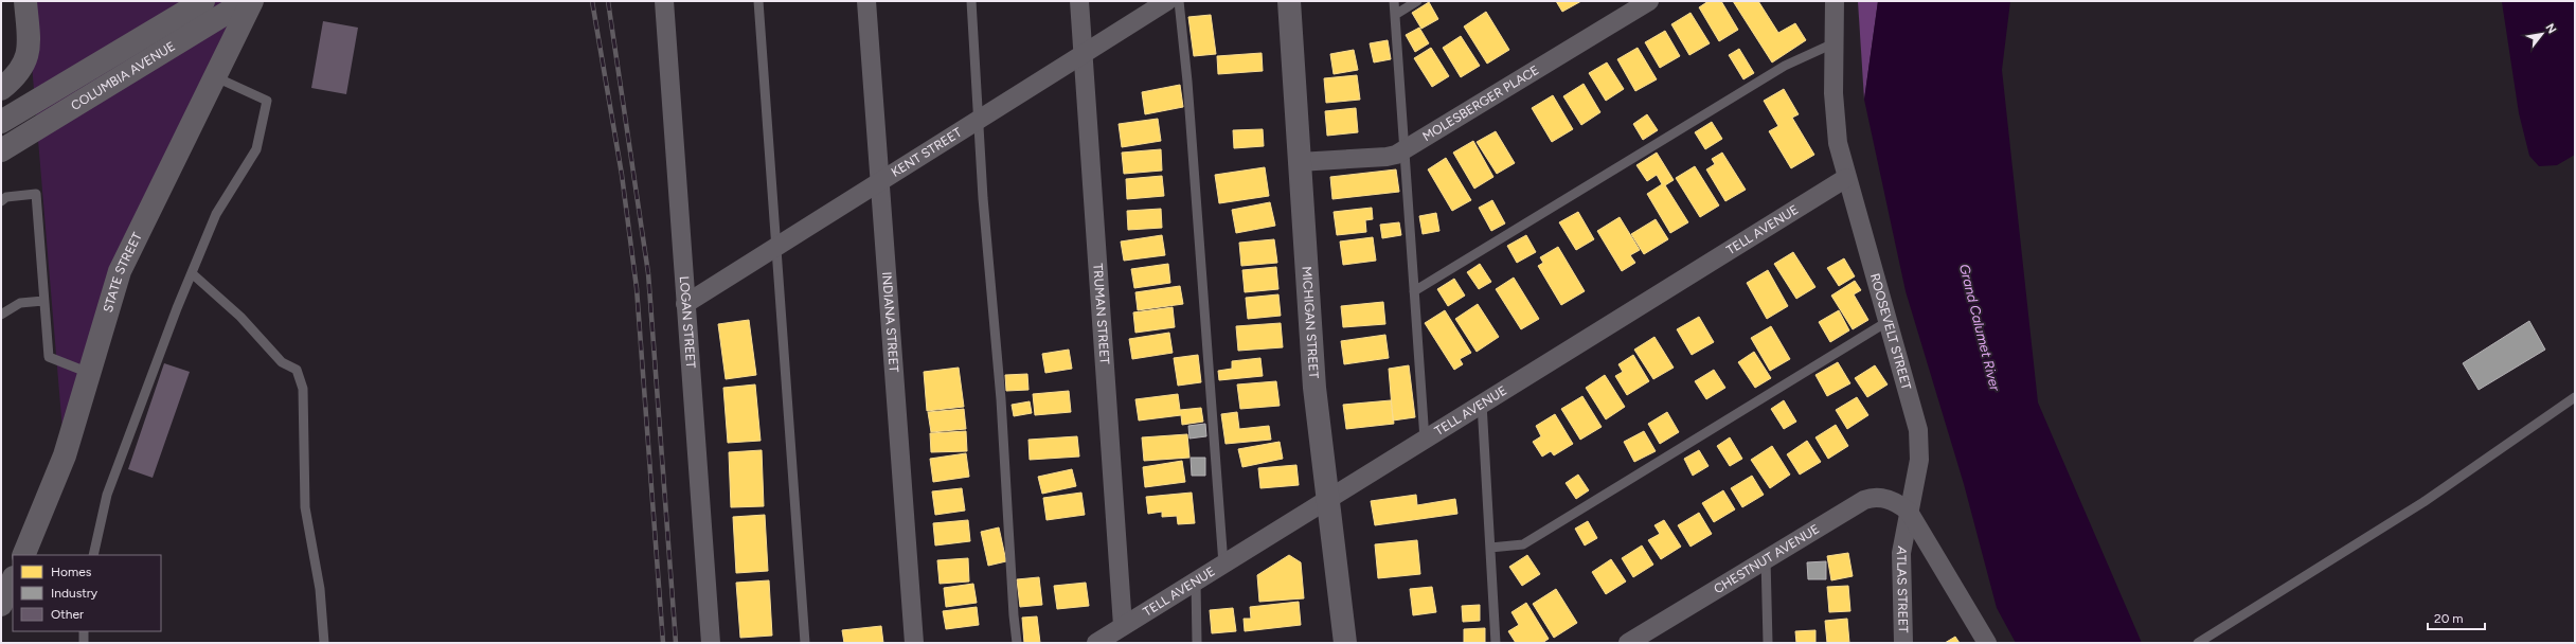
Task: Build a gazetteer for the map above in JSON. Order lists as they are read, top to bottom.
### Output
{
  "streets": {
    "street": [
      "COLUMBIA AVENUE",
      "MOLESBERGER PLACE",
      "KENT STREET",
      "TELL AVENUE",
      "STATE STREET",
      "TRUMAN STREET",
      "LOGAN STREET",
      "INDIANA STREET",
      "MICHIGAN STREET",
      "ROOSEVELT STREET",
      "CHESTNUT AVENUE",
      "ATLAS STREET"
    ]
  },
  "crossings": [
    ["COLUMBIA AVENUE", "STATE STREET"],
    ["MOLESBERGER PLACE", "MICHIGAN STREET"],
    ["KENT STREET", "TRUMAN STREET"],
    ["KENT STREET", "LOGAN STREET"],
    ["KENT STREET", "INDIANA STREET"],
    ["TELL AVENUE", "TRUMAN STREET"],
    ["TELL AVENUE", "MICHIGAN STREET"],
    ["TELL AVENUE", "ROOSEVELT STREET"],
    ["ROOSEVELT STREET", "CHESTNUT AVENUE"],
    ["ROOSEVELT STREET", "ATLAS STREET"],
    ["CHESTNUT AVENUE", "ATLAS STREET"]
  ],
  "water": ["Grand Calumet River"],
  "legend": ["Homes", "Industry", "Other"],
  "scale_bar": "20 m",
  "north": "top right"
}
